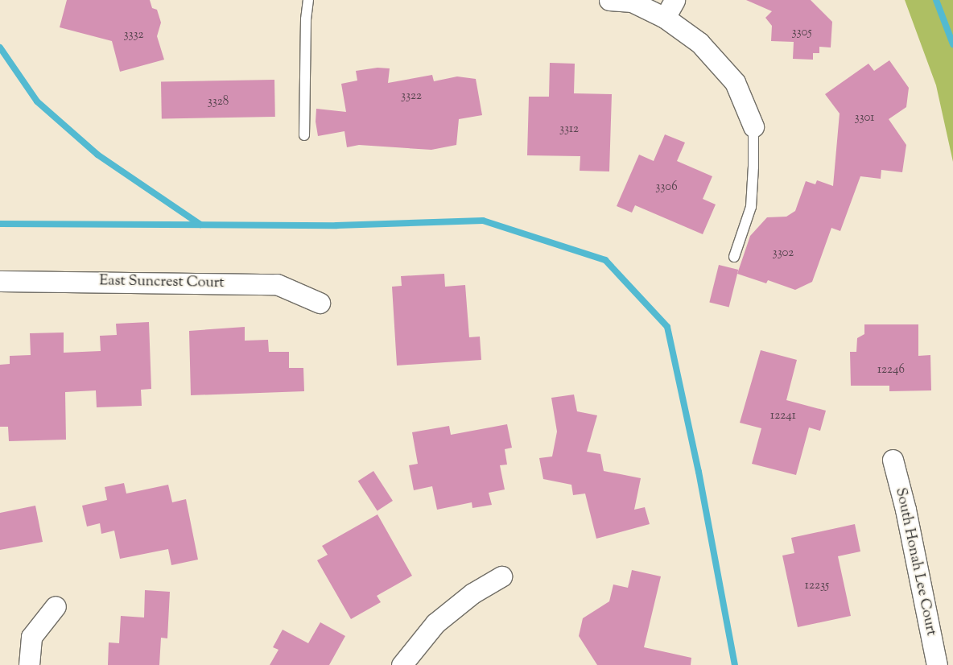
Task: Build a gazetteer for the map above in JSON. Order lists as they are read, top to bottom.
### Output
{
  "streets": {
    "street": ["East Suncrest Court", "South Honah Lee Court"]
  },
  "house_numbers": [
    "3305",
    "3332",
    "3322",
    "3328",
    "3301",
    "3312",
    "3306",
    "3302",
    "12246",
    "12241",
    "12235"
  ]
}
